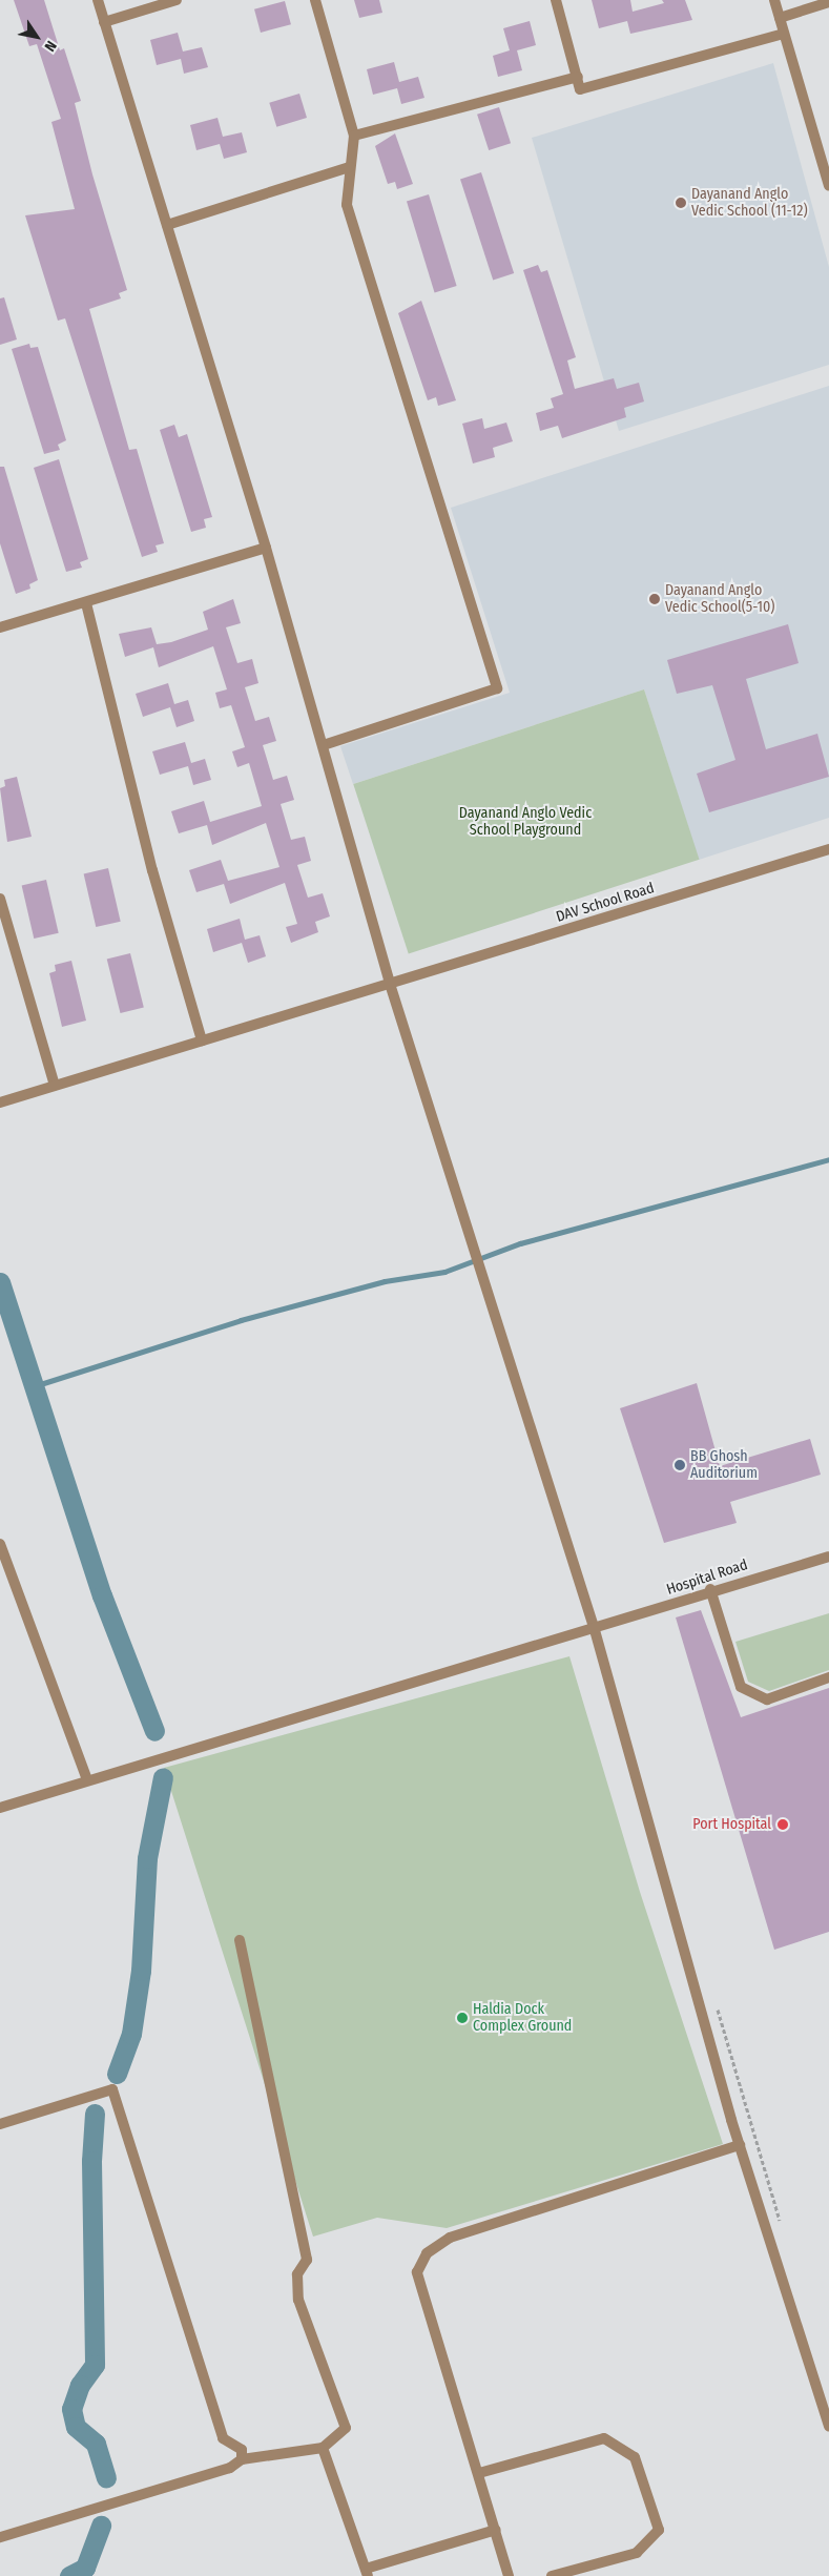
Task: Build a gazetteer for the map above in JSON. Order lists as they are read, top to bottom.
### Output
{
  "streets": {
    "street": ["DAV School Road", "Hospital Road"]
  },
  "parks": ["Dayanand Anglo Vedic School Playground"],
  "places": [
    "Dayanand Anglo Vedic School (11-12)",
    "Dayanand Anglo Vedic School(5-10)",
    "BB Ghosh Auditorium",
    "Port Hospital",
    "Haldia Dock Complex Ground"
  ],
  "north": "bottom right"
}
